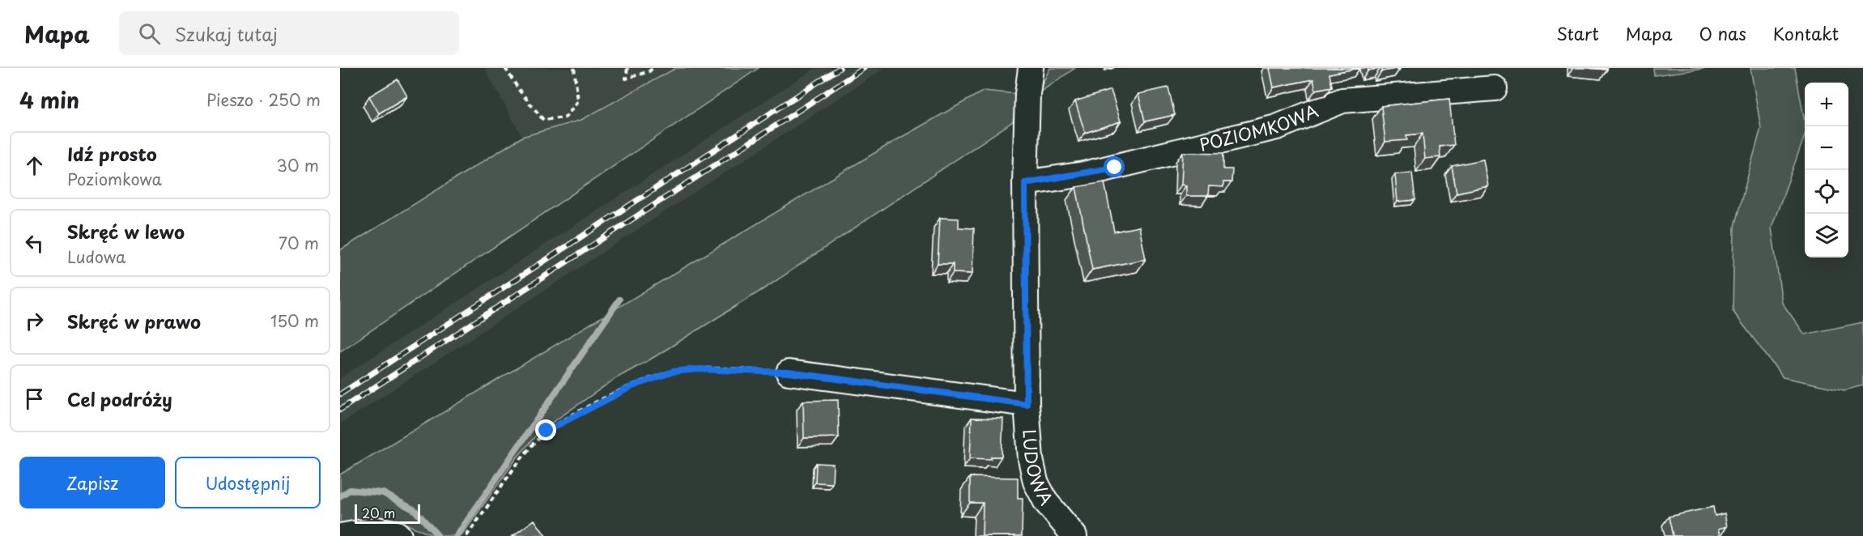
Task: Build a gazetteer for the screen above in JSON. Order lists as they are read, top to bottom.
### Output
{
  "streets": {
    "street": ["POZIOMKOWA", "LUDOWA"]
  },
  "crossings": [
    ["POZIOMKOWA", "LUDOWA"]
  ],
  "scale_bar": "20 m",
  "page": {
    "header": "Mapa",
    "search": "Szukaj tutaj",
    "nav": [
      "Start",
      "Mapa",
      "O nas",
      "Kontakt"
    ],
    "heading": ["4 min", "Pieszo · 250 m"],
    "map_buttons": ["+", "−"],
    "list": [
      ["Idź prosto", "Poziomkowa", "30 m"],
      ["Skręć w lewo", "Ludowa", "70 m"],
      ["Skręć w prawo", "150 m"],
      "Cel podróży"
    ],
    "buttons": ["Zapisz", "Udostępnij"],
    "scale": "20 m"
  }
}
